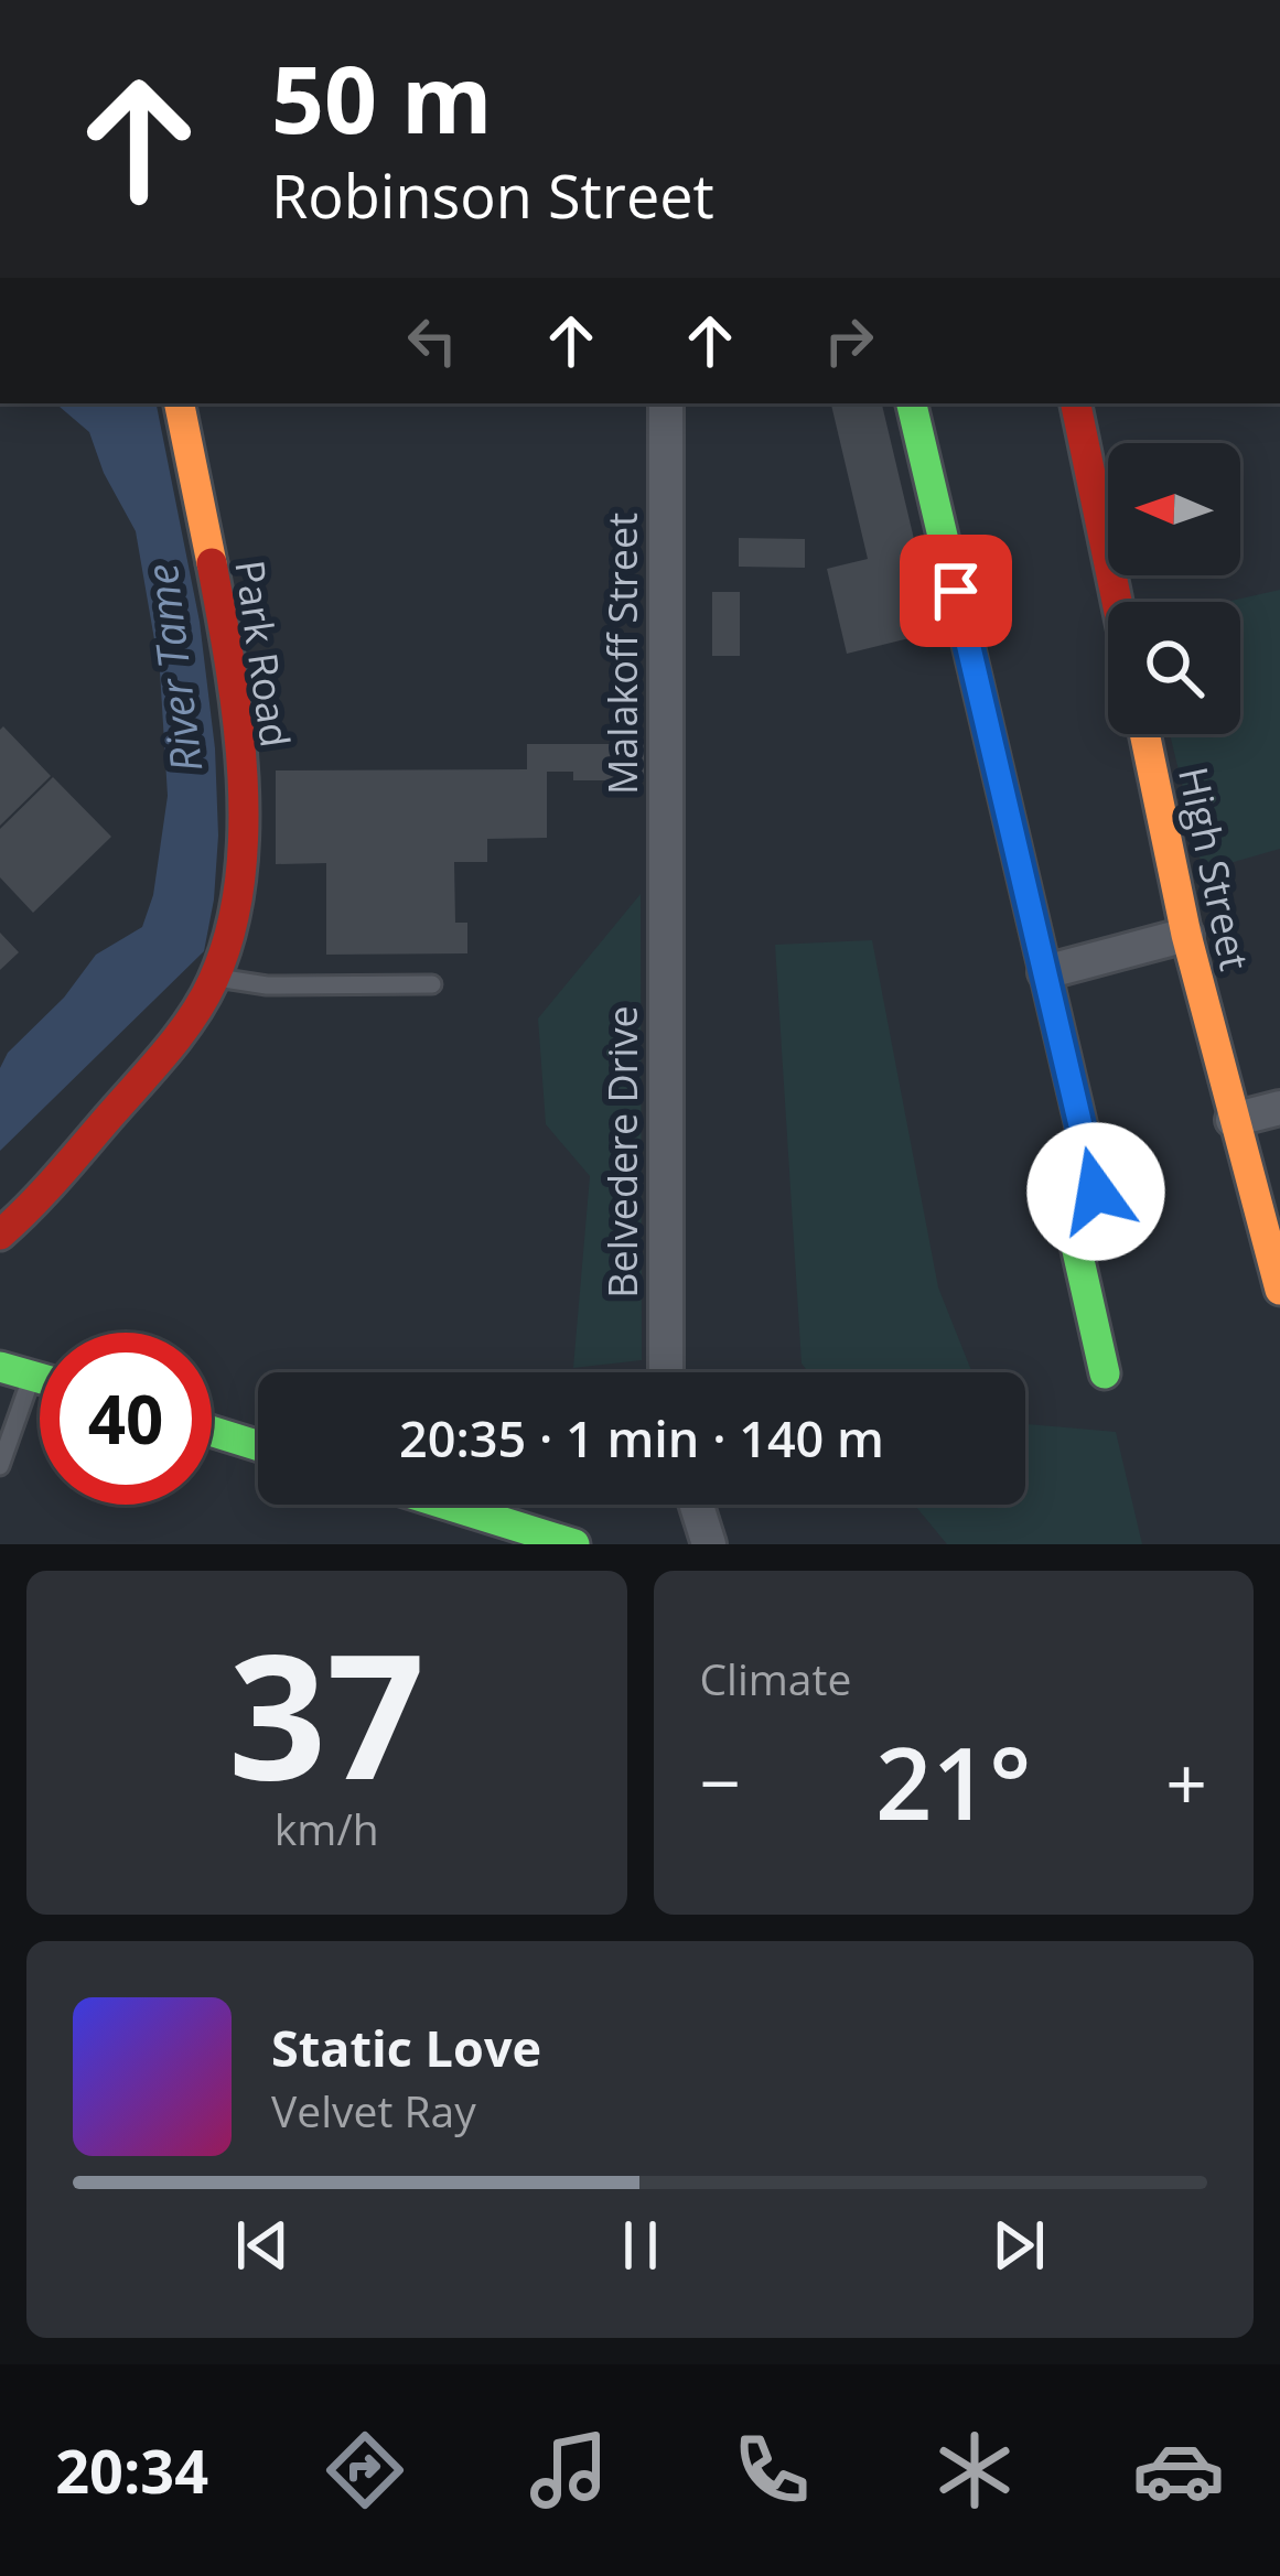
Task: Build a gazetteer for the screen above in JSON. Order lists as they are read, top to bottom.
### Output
{
  "streets": {
    "main road": ["Park Road", "High Street"],
    "street": ["Malakoff Street", "Belvedere Drive"]
  },
  "crossings": [
    ["Malakoff Street", "Belvedere Drive"]
  ],
  "water": ["River Tame"],
  "north": "left",
  "page": {
    "turn": ["50 m", "Robinson Street"],
    "limit": "40",
    "trip": "20:35 · 1 min · 140 m",
    "tile": [
      ["37", "km/h"],
      "Climate"
    ],
    "heat": ["−", "21°", "+"],
    "song": ["Static Love", "Velvet Ray"],
    "tabs": "20:34"
  }
}
